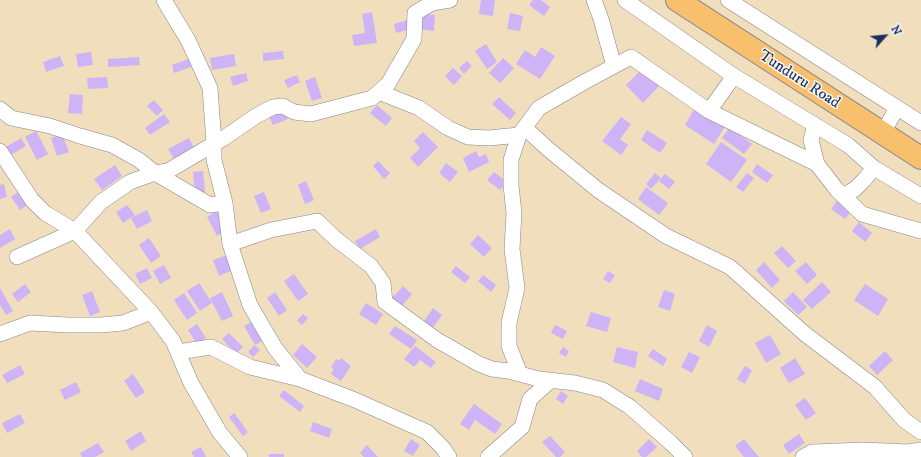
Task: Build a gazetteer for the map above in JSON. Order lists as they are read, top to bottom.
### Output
{
  "streets": {
    "highway": ["Tunduru Road"]
  },
  "north": "top right"
}
